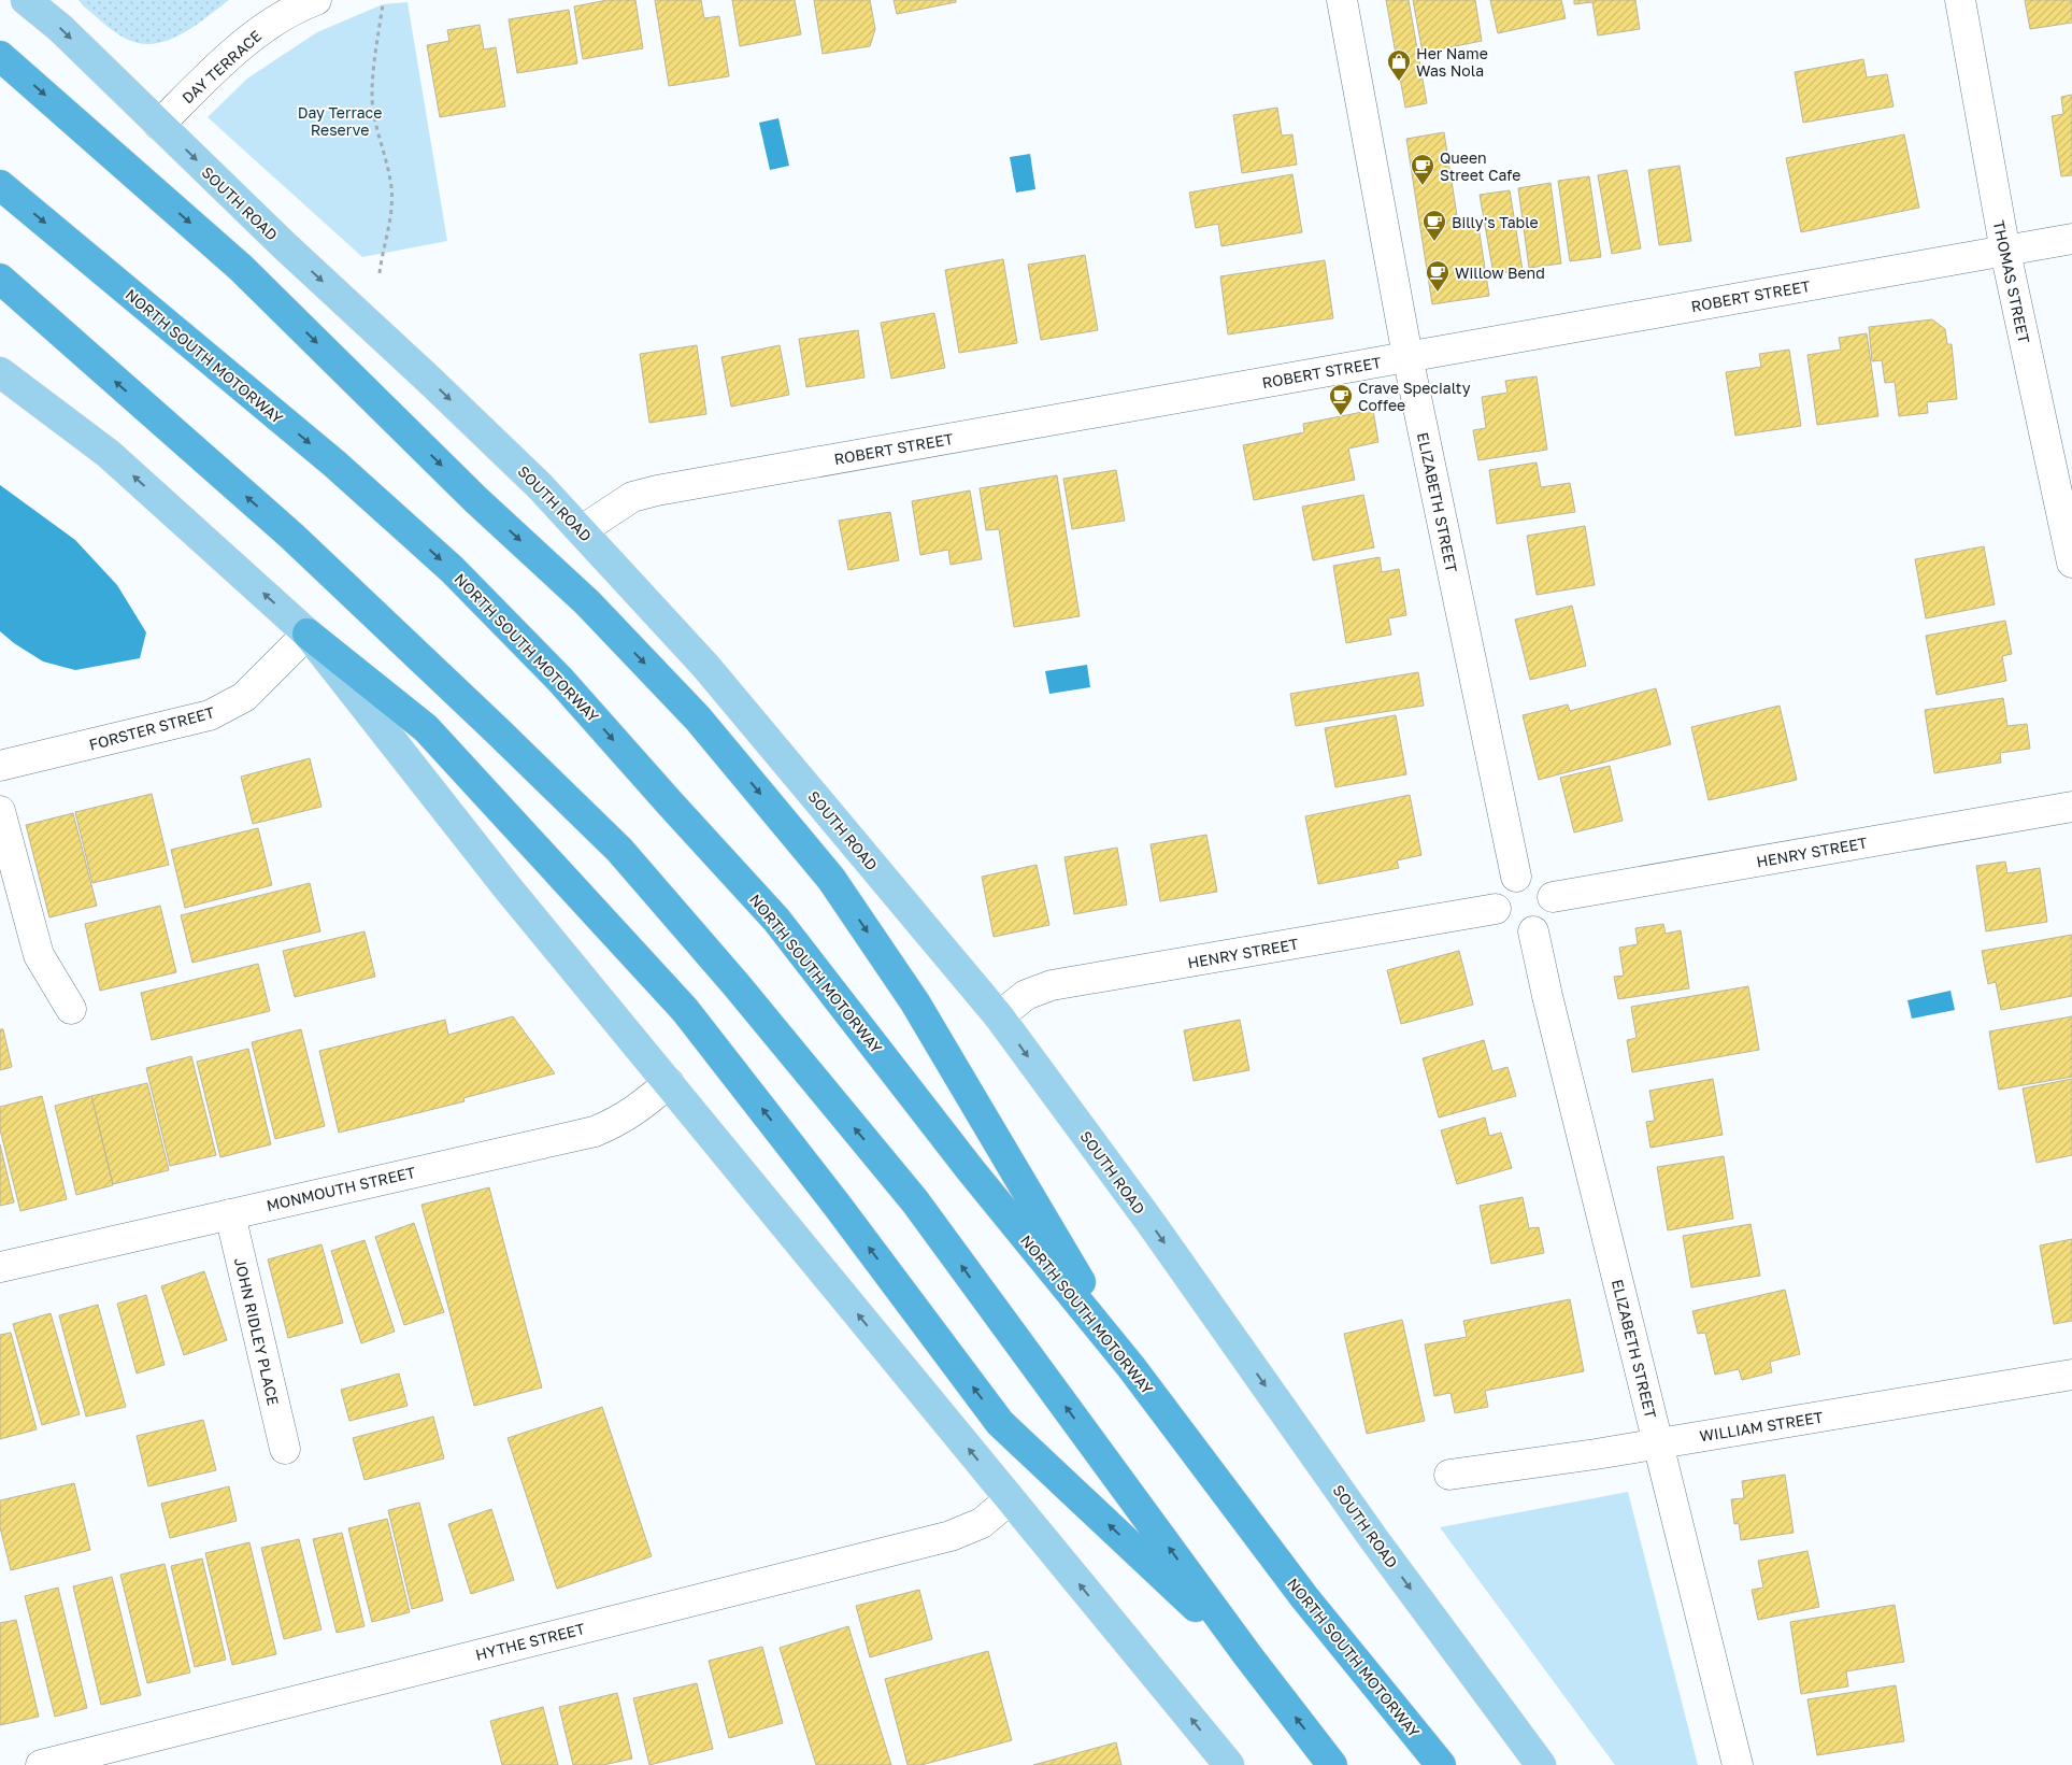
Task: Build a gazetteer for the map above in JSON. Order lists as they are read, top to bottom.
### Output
{
  "streets": {
    "highway": ["NORTH SOUTH MOTORWAY"],
    "main road": ["SOUTH ROAD"],
    "street": [
      "DAY TERRACE",
      "THOMAS STREET",
      "ROBERT STREET",
      "ELIZABETH STREET",
      "FORSTER STREET",
      "HENRY STREET",
      "MONMOUTH STREET",
      "JOHN RIDLEY PLACE",
      "WILLIAM STREET",
      "HYTHE STREET"
    ]
  },
  "crossings": [
    ["DAY TERRACE", "SOUTH ROAD"],
    ["SOUTH ROAD", "ROBERT STREET"],
    ["SOUTH ROAD", "HENRY STREET"],
    ["THOMAS STREET", "ROBERT STREET"],
    ["ROBERT STREET", "ELIZABETH STREET"],
    ["ELIZABETH STREET", "HENRY STREET"],
    ["ELIZABETH STREET", "WILLIAM STREET"],
    ["MONMOUTH STREET", "JOHN RIDLEY PLACE"]
  ],
  "one_way": ["SOUTH ROAD"],
  "parks": ["Day Terrace Reserve"],
  "places": {
    "shop": ["Her Name Was Nola"],
    "cafe": [
      "Queen Street Cafe",
      "Billy's Table",
      "Willow Bend",
      "Crave Specialty Coffee"
    ]
  }
}
